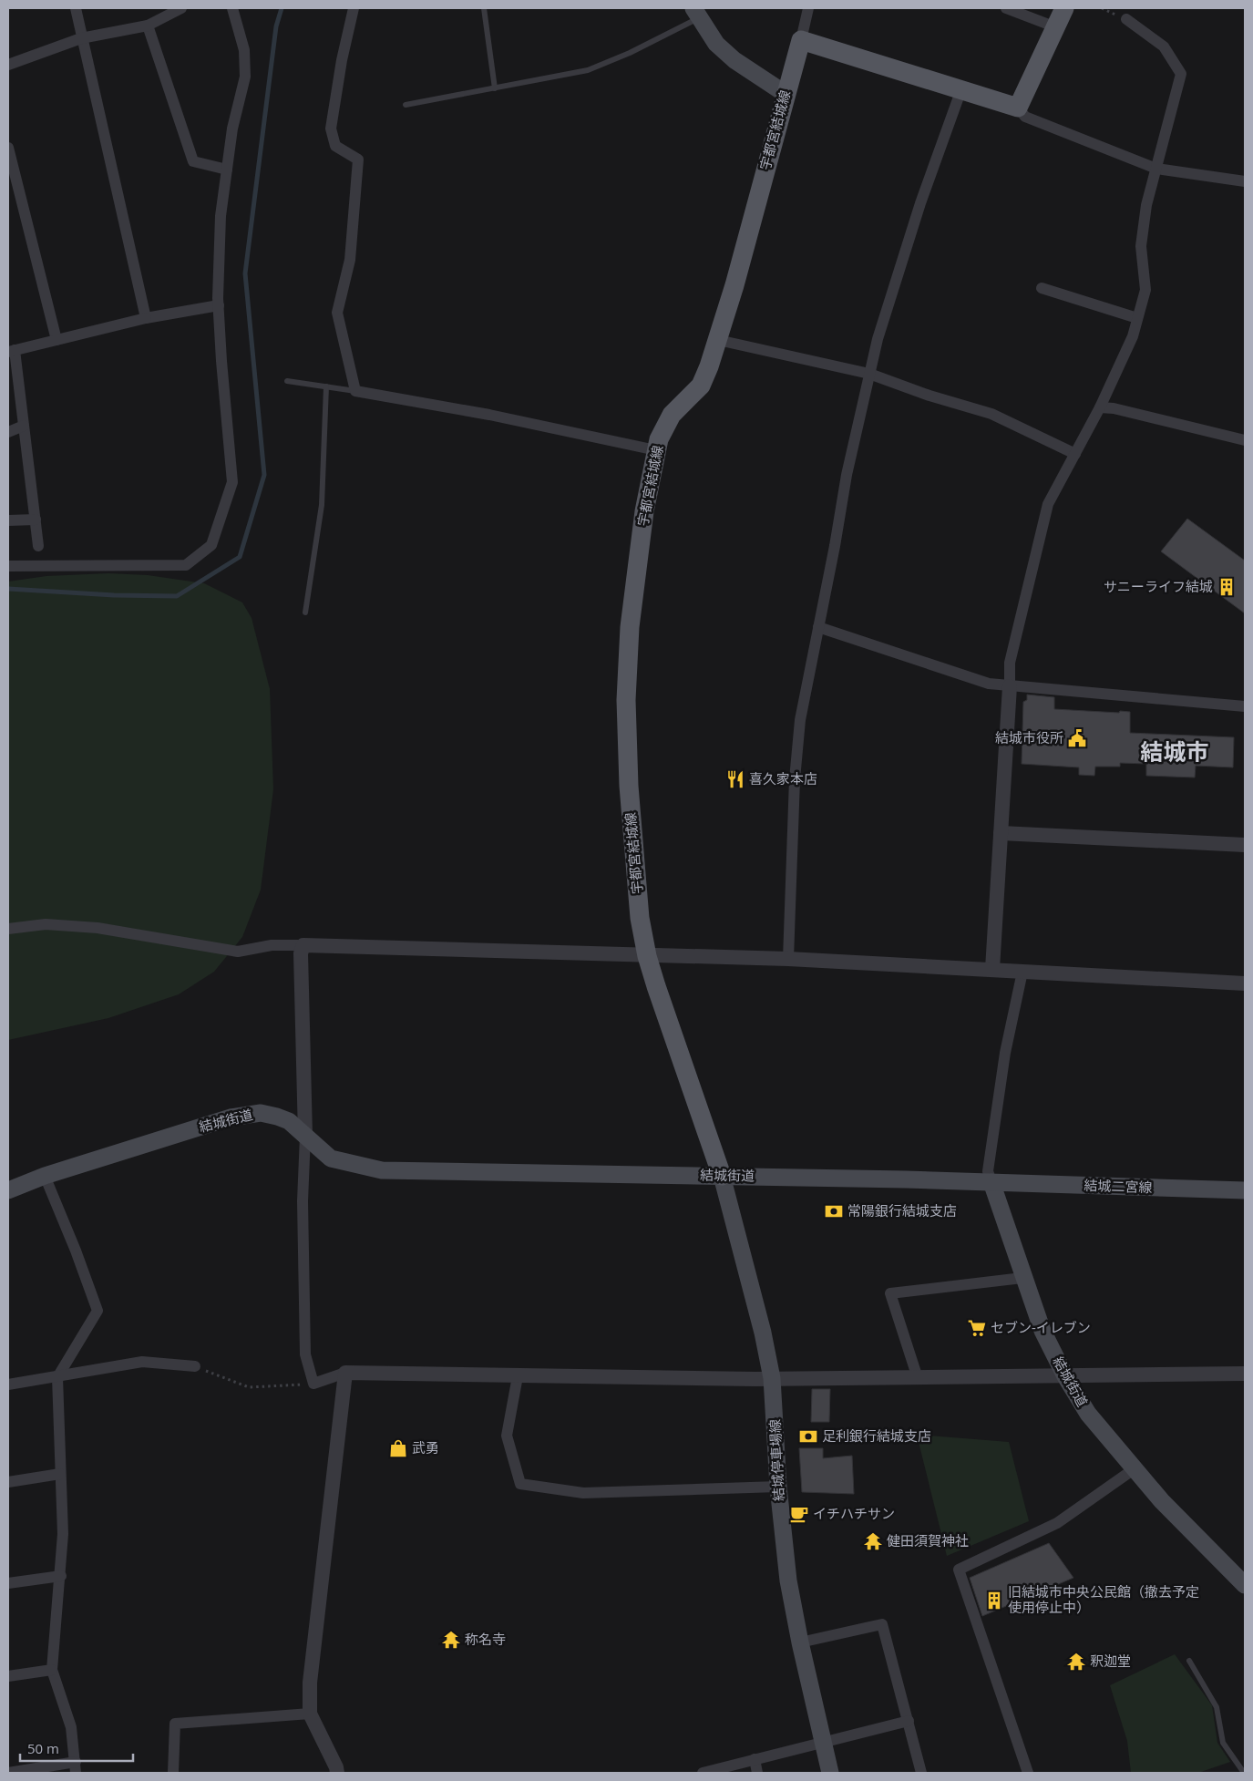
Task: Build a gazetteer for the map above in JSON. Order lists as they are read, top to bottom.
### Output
{
  "streets": {
    "main road": [
      "宇都宮結城線",
      "結城街道",
      "結城二宮線",
      "結城停車場線"
    ]
  },
  "crossings": [
    ["宇都宮結城線", "結城街道"],
    ["宇都宮結城線", "結城停車場線"],
    ["結城街道", "結城二宮線"],
    ["結城街道", "結城停車場線"]
  ],
  "districts": ["結城市"],
  "places": {
    "building": ["サニーライフ結城", "旧結城市中央公民館（撤去予定 使用停止中）"],
    "public building": ["結城市役所"],
    "restaurant": ["喜久家本店"],
    "bank": ["常陽銀行結城支店", "足利銀行結城支店"],
    "supermarket": ["セブン-イレブン"],
    "shop": ["武勇"],
    "cafe": ["イチハチサン"],
    "temple": ["健田須賀神社", "称名寺", "釈迦堂"]
  },
  "scale_bar": "50 m"
}
